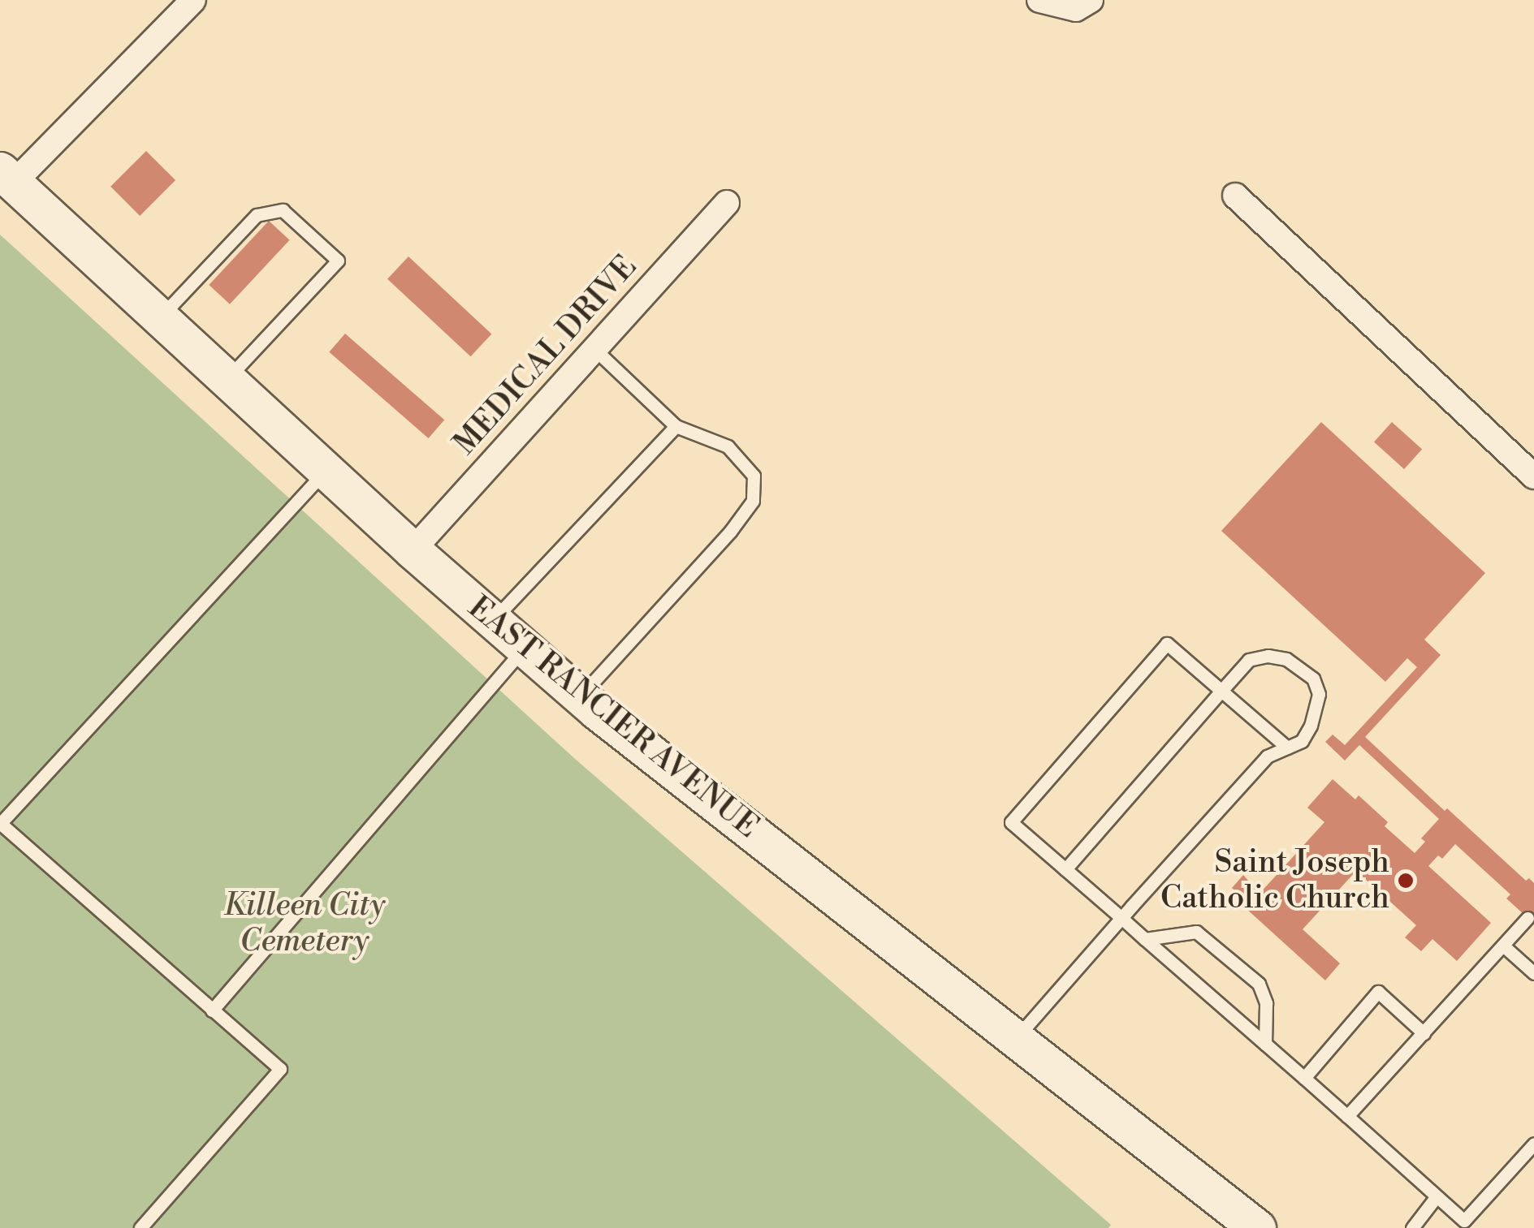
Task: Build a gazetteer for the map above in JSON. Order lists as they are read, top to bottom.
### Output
{
  "streets": {
    "main road": ["EAST RANCIER AVENUE"],
    "street": ["MEDICAL DRIVE"]
  },
  "crossings": [
    ["MEDICAL DRIVE", "EAST RANCIER AVENUE"]
  ],
  "parks": ["Killeen City Cemetery"],
  "places": ["Saint Joseph Catholic Church"]
}
